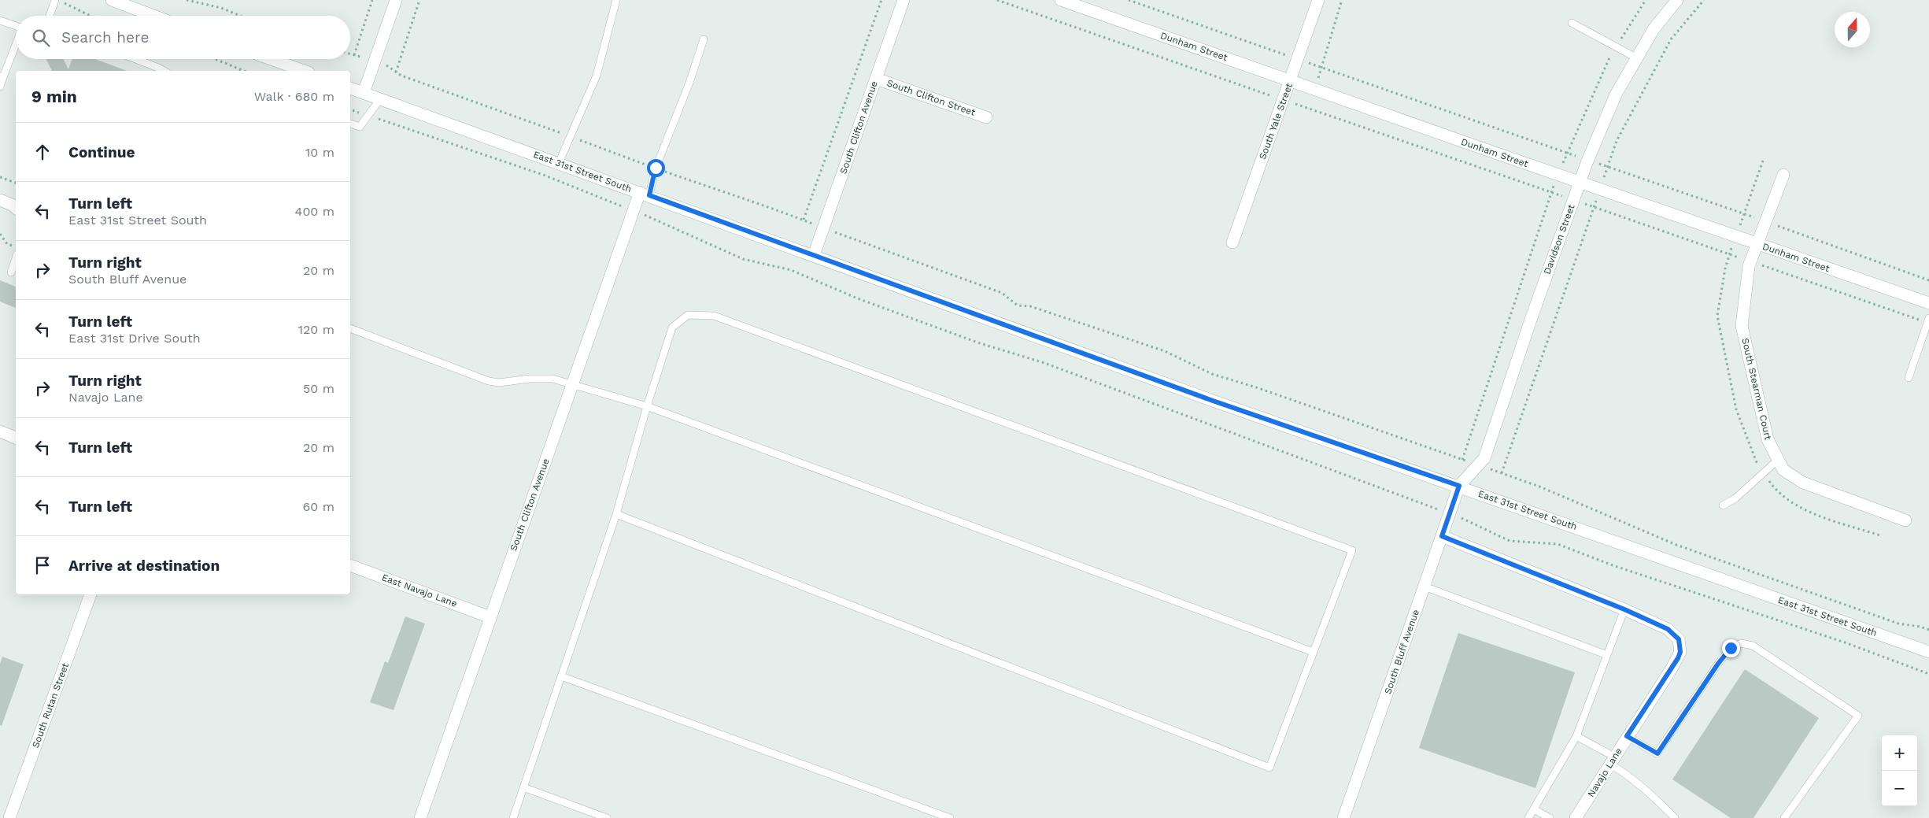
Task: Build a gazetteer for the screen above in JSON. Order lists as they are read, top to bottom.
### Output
{
  "streets": {
    "street": [
      "Dunham Street",
      "South Clifton Street",
      "South Yale Street",
      "South Clifton Avenue",
      "East 31st Street South",
      "Davidson Street",
      "South Stearman Court",
      "East Navajo Lane",
      "South Bluff Avenue",
      "South Rutan Street",
      "Navajo Lane"
    ]
  },
  "crossings": [
    ["Dunham Street", "South Yale Street"],
    ["Dunham Street", "Davidson Street"],
    ["Dunham Street", "South Stearman Court"],
    ["South Clifton Street", "South Clifton Avenue"],
    ["South Clifton Avenue", "East 31st Street South"],
    ["South Clifton Avenue", "East Navajo Lane"],
    ["East 31st Street South", "Davidson Street"],
    ["East 31st Street South", "South Bluff Avenue"],
    ["Davidson Street", "South Bluff Avenue"]
  ],
  "north": "top",
  "page": {
    "search": "Search here",
    "heading": ["9 min", "Walk · 680 m"],
    "list": [
      ["Continue", "10 m"],
      ["Turn left", "East 31st Street South", "400 m"],
      ["Turn right", "South Bluff Avenue", "20 m"],
      ["Turn left", "East 31st Drive South", "120 m"],
      ["Turn right", "Navajo Lane", "50 m"],
      ["Turn left", "20 m"],
      ["Turn left", "60 m"],
      "Arrive at destination"
    ],
    "map_buttons": ["+", "−"]
  }
}
